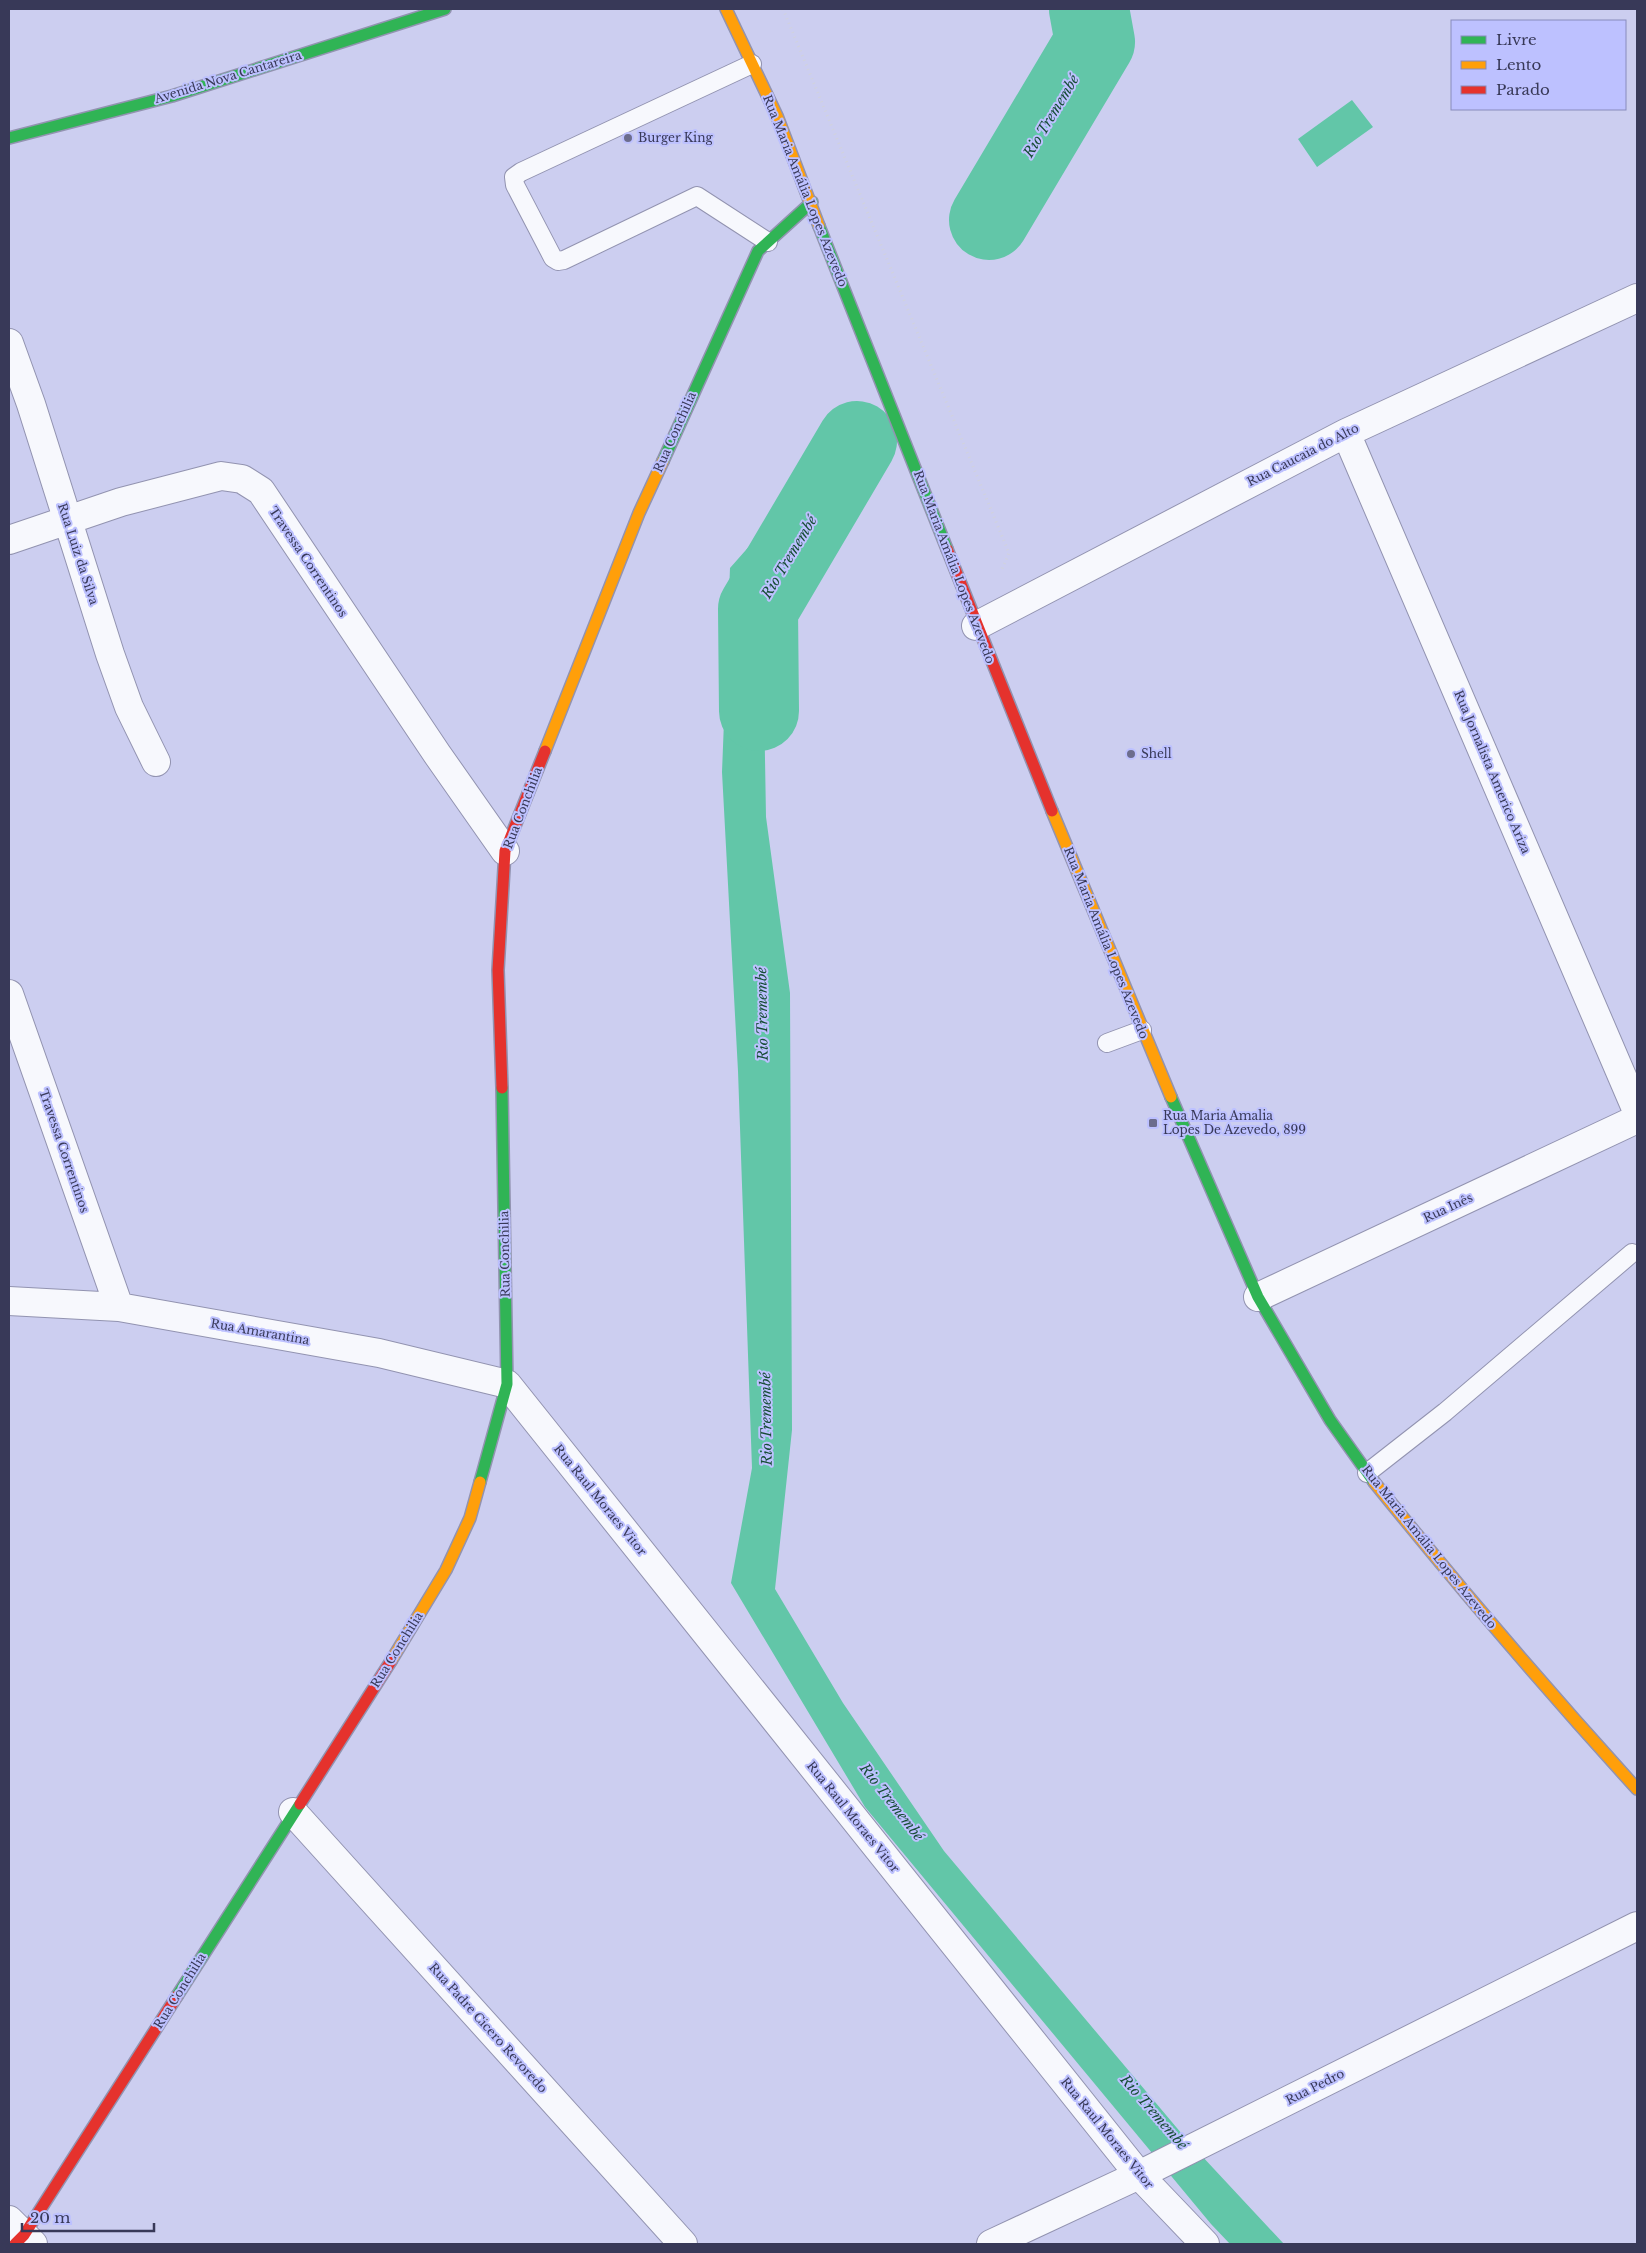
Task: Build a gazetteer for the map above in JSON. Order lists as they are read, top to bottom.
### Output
{
  "streets": {
    "main road": ["Avenida Nova Cantareira", "Rua Maria Amália Lopes Azevedo", "Rua Conchilia"],
    "street": [
      "Rua Caucaia do Alto",
      "Rua Luiz da Silva",
      "Travessa Correntinos",
      "Rua Jornalista Americo Ariza",
      "Rua Inês",
      "Rua Amarantina",
      "Rua Raul Moraes Vitor",
      "Rua Padre Cicero Revoredo",
      "Rua Pedro"
    ]
  },
  "crossings": [
    ["Rua Maria Amália Lopes Azevedo", "Rua Conchilia"],
    ["Rua Maria Amália Lopes Azevedo", "Rua Caucaia do Alto"],
    ["Rua Maria Amália Lopes Azevedo", "Rua Inês"],
    ["Rua Conchilia", "Travessa Correntinos"],
    ["Rua Conchilia", "Rua Amarantina"],
    ["Rua Conchilia", "Rua Raul Moraes Vitor"],
    ["Rua Conchilia", "Rua Padre Cicero Revoredo"],
    ["Rua Caucaia do Alto", "Rua Jornalista Americo Ariza"],
    ["Rua Luiz da Silva", "Travessa Correntinos"],
    ["Travessa Correntinos", "Rua Amarantina"],
    ["Rua Amarantina", "Rua Raul Moraes Vitor"],
    ["Rua Raul Moraes Vitor", "Rua Pedro"]
  ],
  "water": ["Rio Tremembé"],
  "places": {
    "other": ["Burger King", "Shell"],
    "transit": ["Rua Maria Amalia Lopes De Azevedo, 899"]
  },
  "legend": ["Livre", "Lento", "Parado"],
  "scale_bar": "20 m"
}
